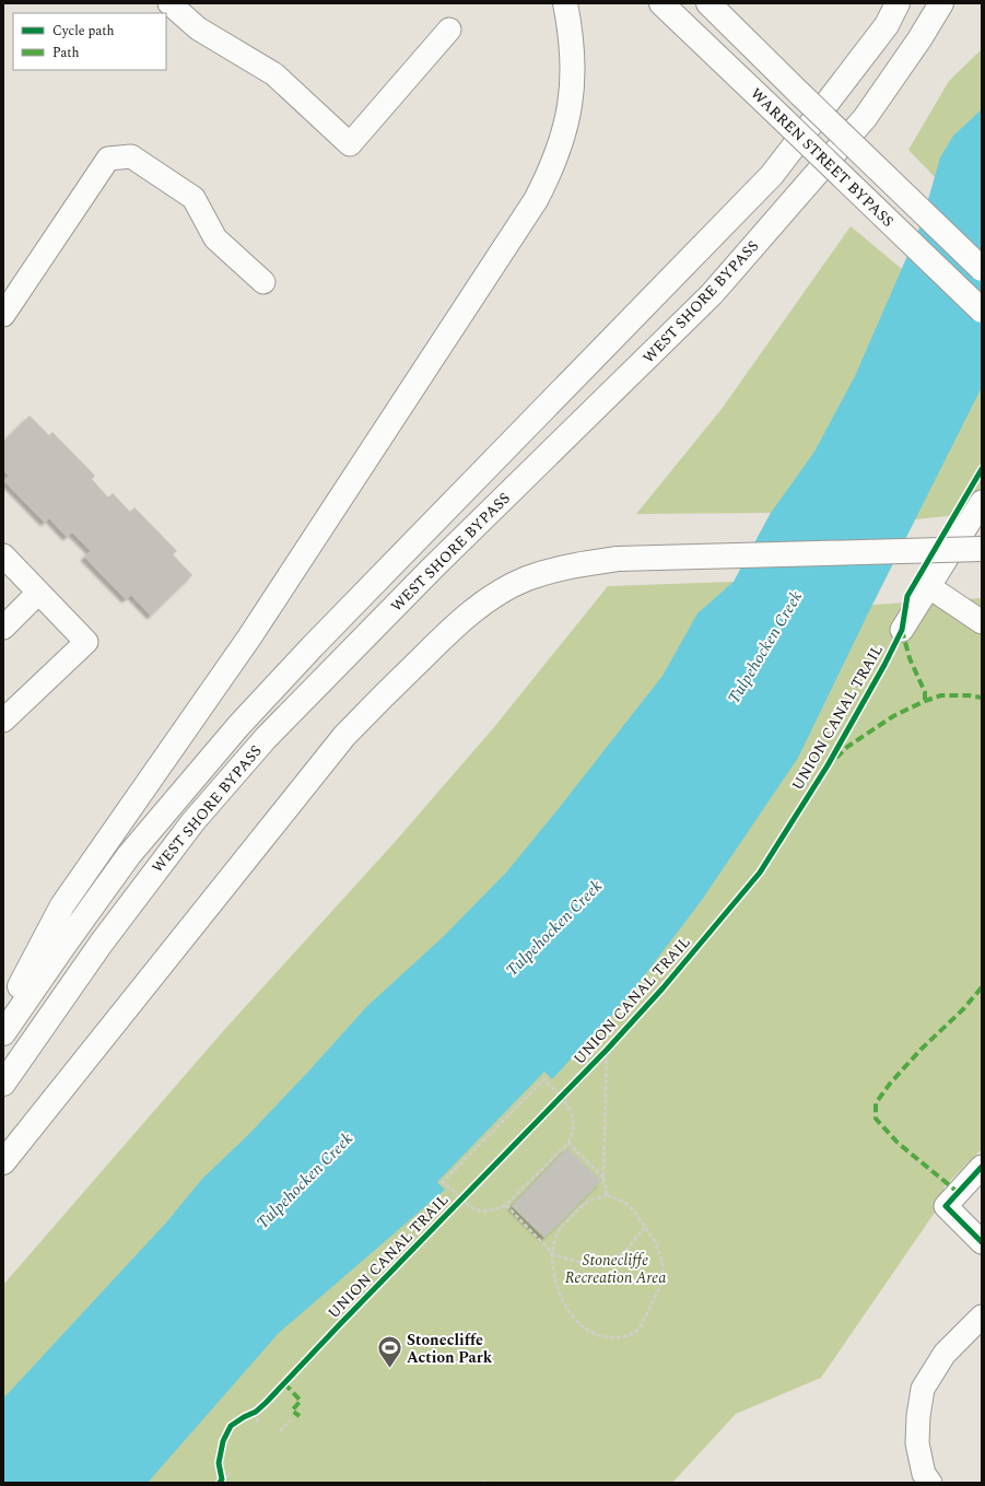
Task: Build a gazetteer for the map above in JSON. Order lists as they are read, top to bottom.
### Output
{
  "streets": {
    "highway": ["WARREN STREET BYPASS", "WEST SHORE BYPASS"],
    "cycle path": ["UNION CANAL TRAIL"]
  },
  "water": ["Tulpehocken Creek"],
  "parks": ["Stonecliffe Recreation Area"],
  "places": {
    "sports": ["Stonecliffe Action Park"]
  },
  "legend": ["Cycle path", "Path"]
}
